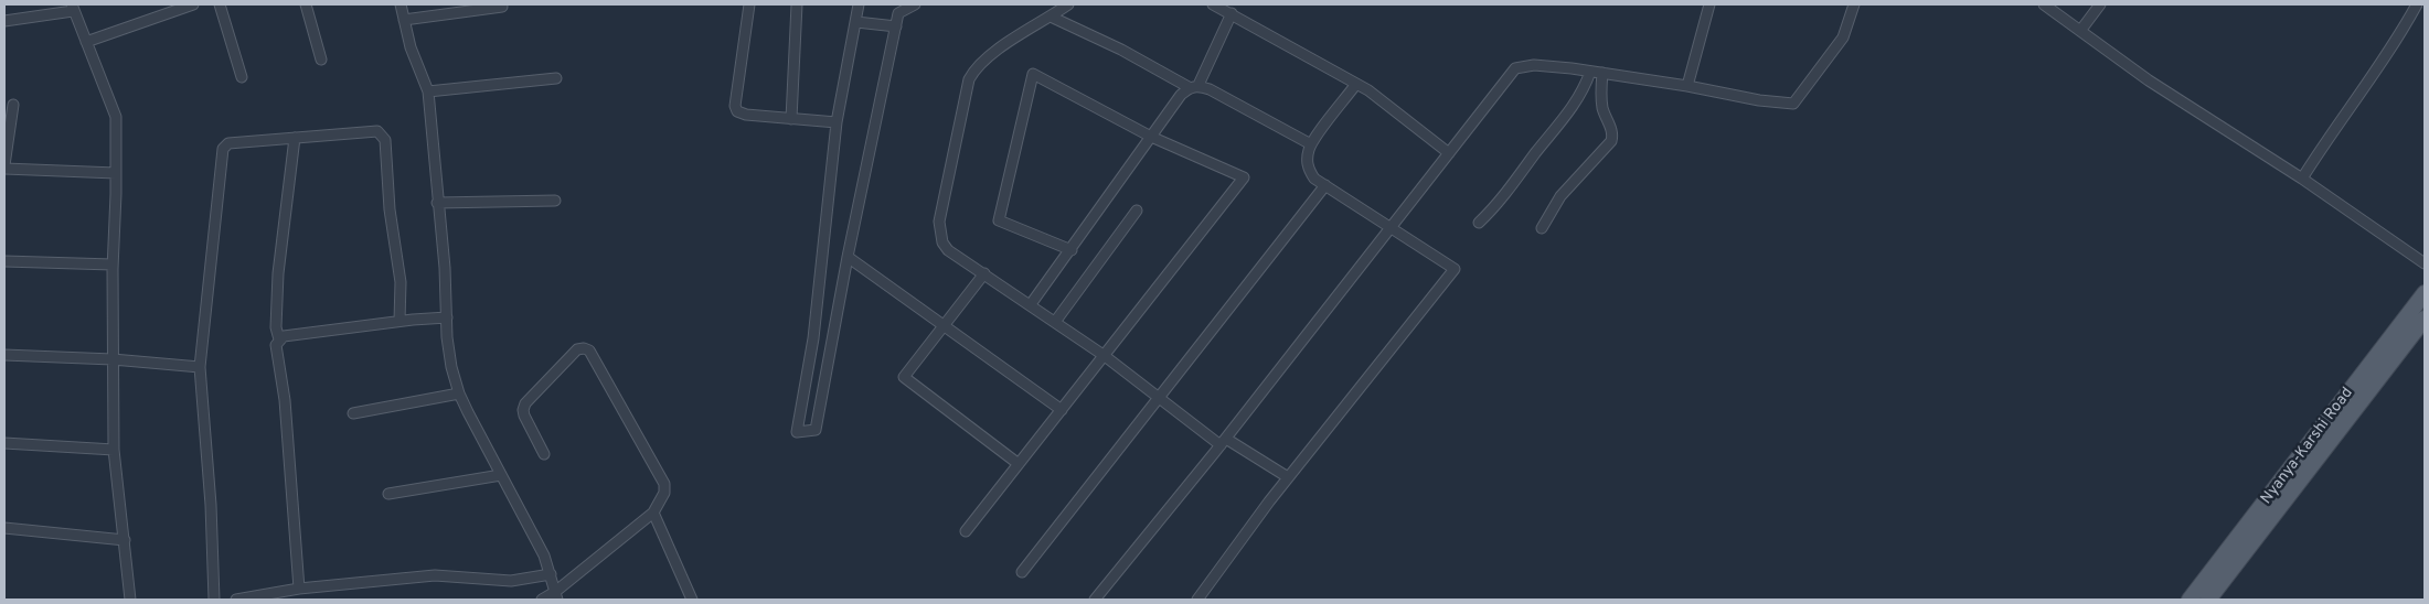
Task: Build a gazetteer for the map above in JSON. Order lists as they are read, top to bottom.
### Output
{
  "streets": {
    "main road": ["Nyanya-Karshi Road"]
  }
}
